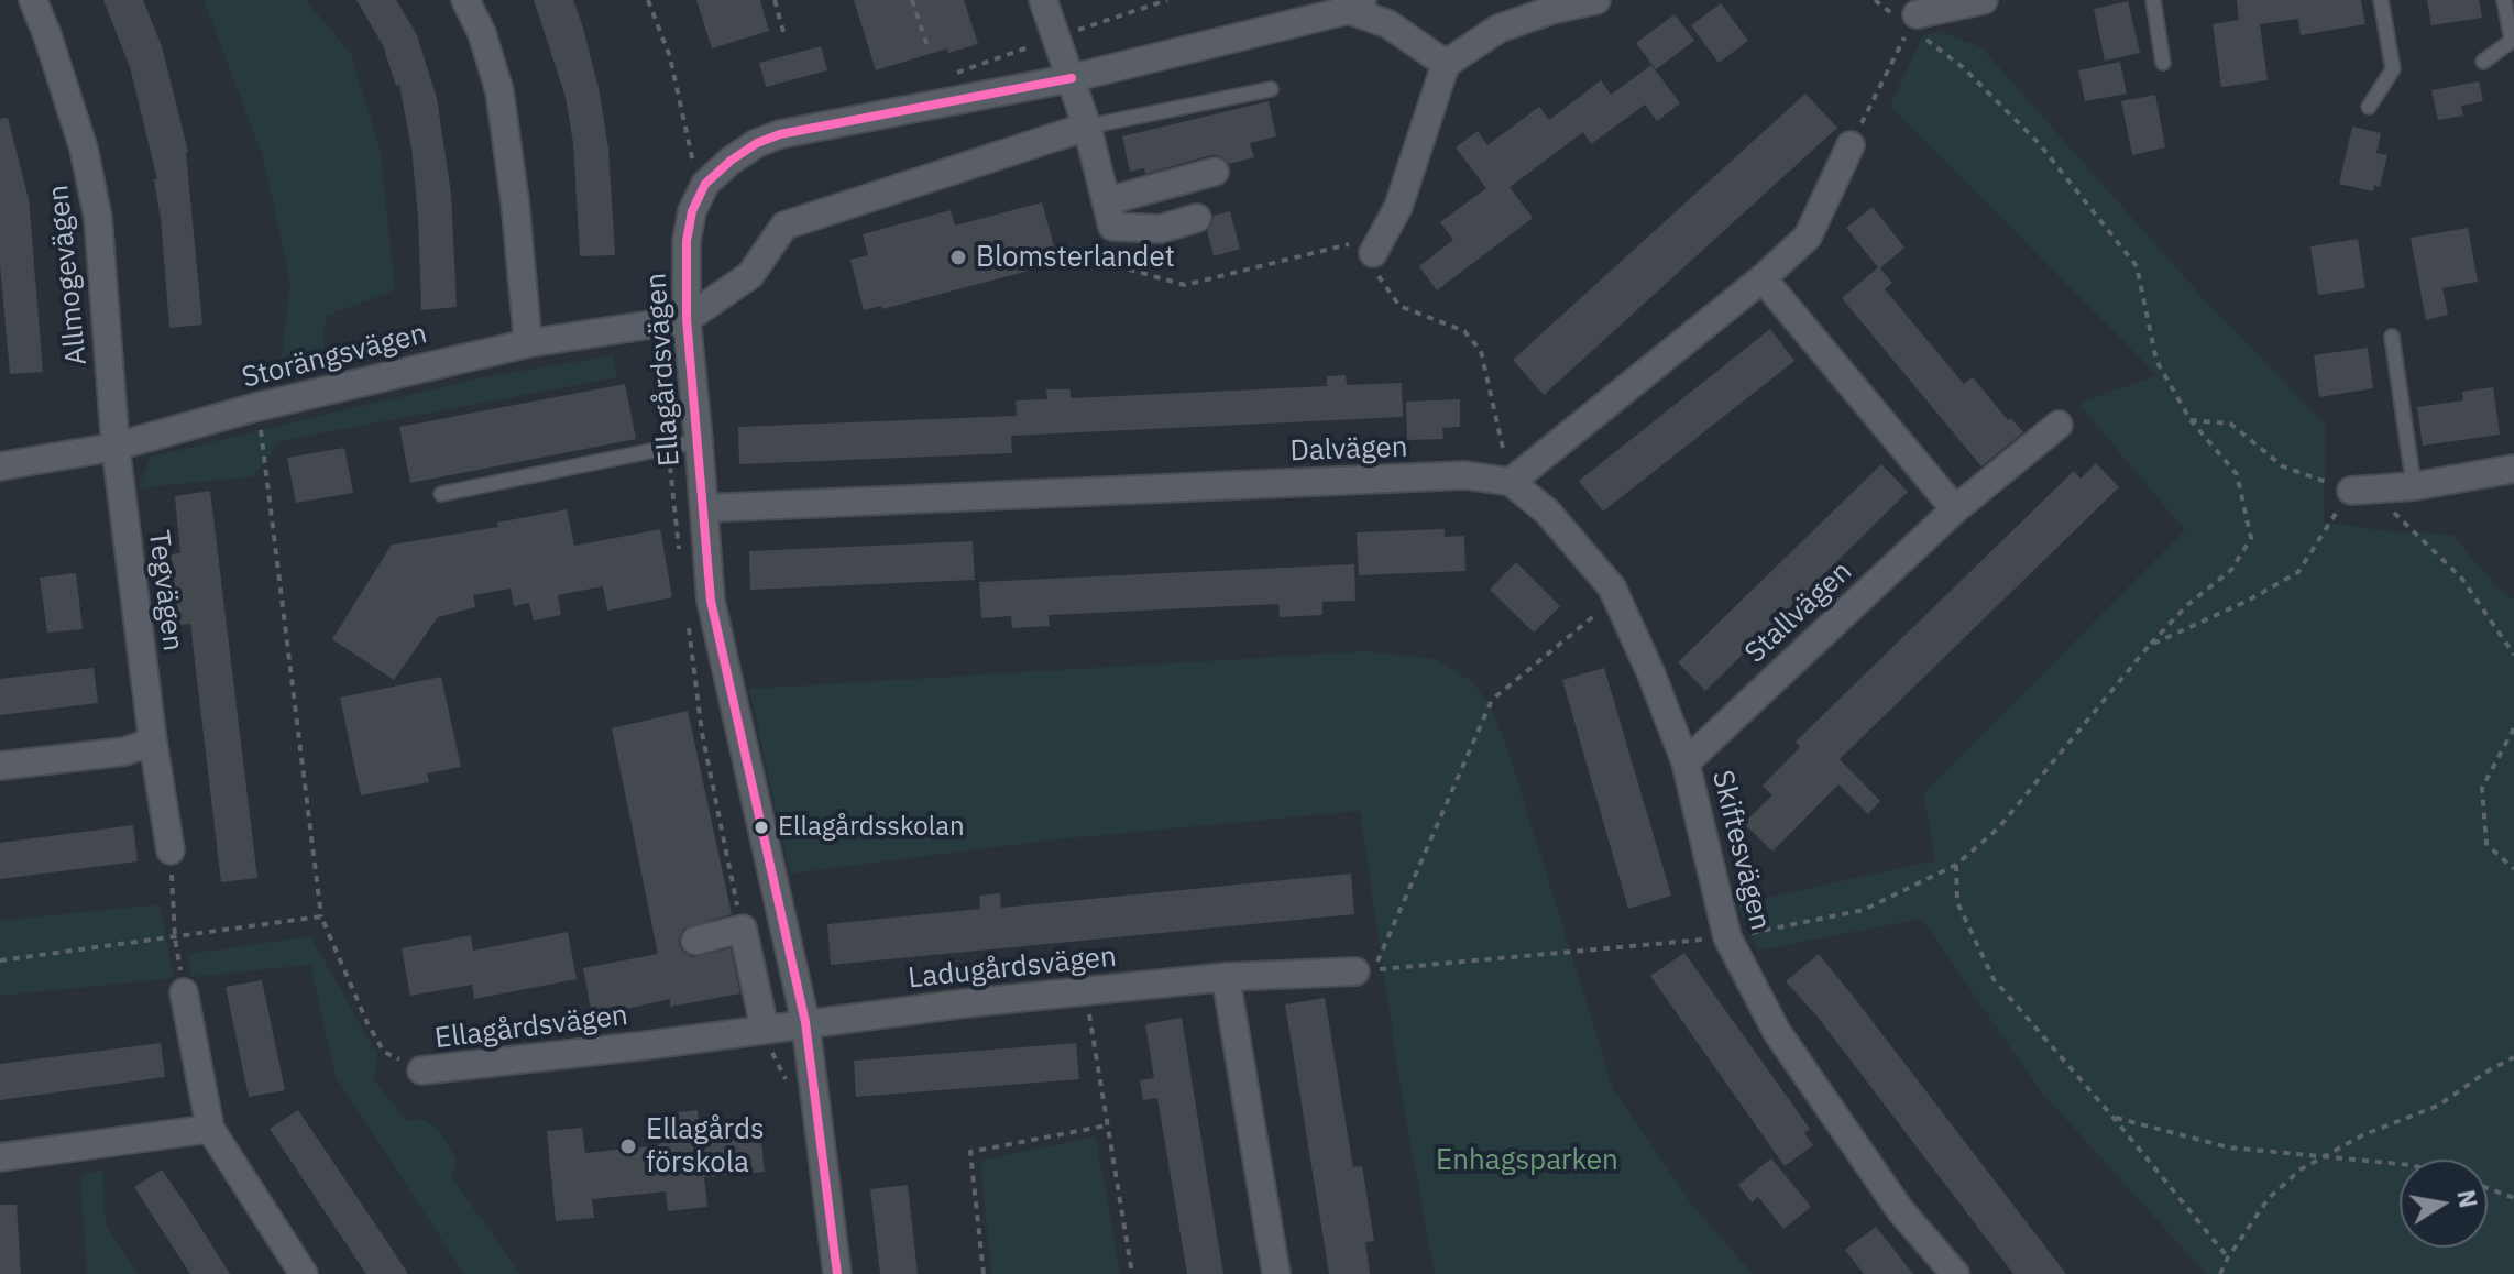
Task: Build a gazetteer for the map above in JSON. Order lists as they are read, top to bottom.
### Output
{
  "streets": {
    "street": [
      "Allmogevägen",
      "Storängsvägen",
      "Ellagårdsvägen",
      "Dalvägen",
      "Tegvägen",
      "Stallvägen",
      "Skiftesvägen",
      "Ladugårdsvägen"
    ]
  },
  "crossings": [
    ["Allmogevägen", "Storängsvägen"],
    ["Allmogevägen", "Tegvägen"],
    ["Storängsvägen", "Ellagårdsvägen"],
    ["Storängsvägen", "Tegvägen"],
    ["Ellagårdsvägen", "Dalvägen"],
    ["Ellagårdsvägen", "Ladugårdsvägen"],
    ["Dalvägen", "Skiftesvägen"],
    ["Stallvägen", "Skiftesvägen"]
  ],
  "parks": ["Enhagsparken"],
  "places": ["Blomsterlandet", "Ellagårdsskolan", "Ellagårds förskola"],
  "north": "right"
}
